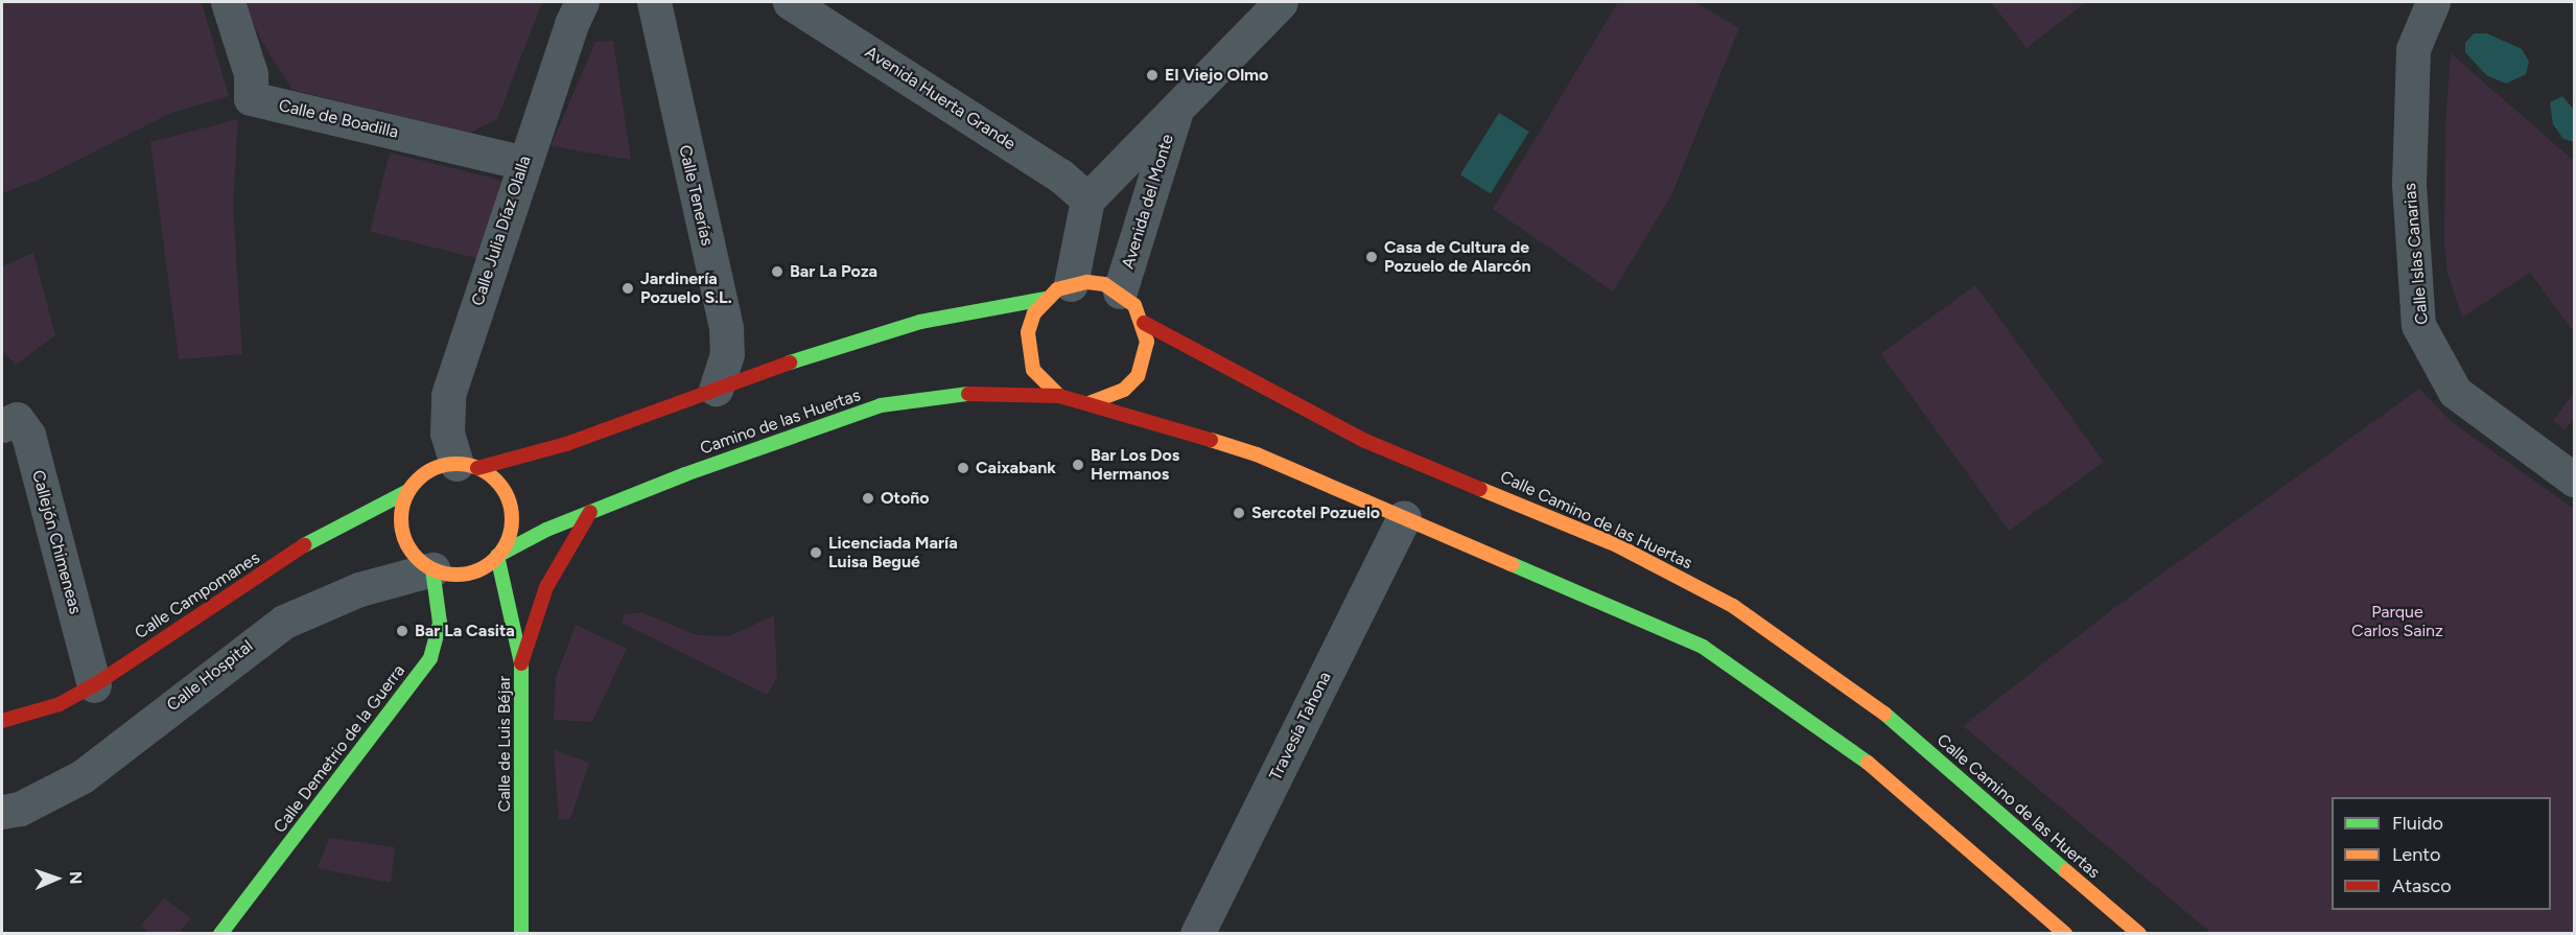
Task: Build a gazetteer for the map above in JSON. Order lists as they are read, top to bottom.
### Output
{
  "streets": {
    "main road": [
      "Camino de las Huertas",
      "Calle Camino de las Huertas",
      "Calle Campomanes",
      "Calle de Luis Béjar",
      "Calle Demetrio de la Guerra"
    ],
    "street": [
      "Avenida Huerta Grande",
      "Calle de Boadilla",
      "Calle Tenerías",
      "Avenida del Monte",
      "Calle Julia Díaz Olalla",
      "Calle Islas Canarias",
      "Callejón Chimeneas",
      "Calle Hospital",
      "Travesía Tahona"
    ]
  },
  "crossings": [
    ["Avenida Huerta Grande", "Avenida del Monte"],
    ["Calle de Boadilla", "Calle Julia Díaz Olalla"],
    ["Avenida del Monte", "Camino de las Huertas"],
    ["Avenida del Monte", "Calle Camino de las Huertas"],
    ["Calle Julia Díaz Olalla", "Camino de las Huertas"],
    ["Calle Julia Díaz Olalla", "Calle Campomanes"],
    ["Calle Julia Díaz Olalla", "Calle Hospital"],
    ["Calle Julia Díaz Olalla", "Calle de Luis Béjar"],
    ["Calle Julia Díaz Olalla", "Calle Demetrio de la Guerra"],
    ["Camino de las Huertas", "Calle Camino de las Huertas"],
    ["Camino de las Huertas", "Calle Campomanes"],
    ["Camino de las Huertas", "Calle Hospital"],
    ["Camino de las Huertas", "Calle de Luis Béjar"],
    ["Camino de las Huertas", "Calle Demetrio de la Guerra"],
    ["Callejón Chimeneas", "Calle Campomanes"],
    ["Calle Campomanes", "Calle Hospital"],
    ["Calle Campomanes", "Calle de Luis Béjar"],
    ["Calle Campomanes", "Calle Demetrio de la Guerra"],
    ["Calle Hospital", "Calle de Luis Béjar"],
    ["Calle Hospital", "Calle Demetrio de la Guerra"],
    ["Calle de Luis Béjar", "Calle Demetrio de la Guerra"]
  ],
  "parks": ["Parque Carlos Sainz"],
  "places": [
    "El Viejo Olmo",
    "Casa de Cultura de Pozuelo de Alarcón",
    "Bar La Poza",
    "Jardinería Pozuelo S.L.",
    "Bar Los Dos Hermanos",
    "Caixabank",
    "Otoño",
    "Sercotel Pozuelo",
    "Licenciada María Luisa Begué",
    "Bar La Casita"
  ],
  "legend": ["Fluido", "Lento", "Atasco"],
  "north": "right"
}
